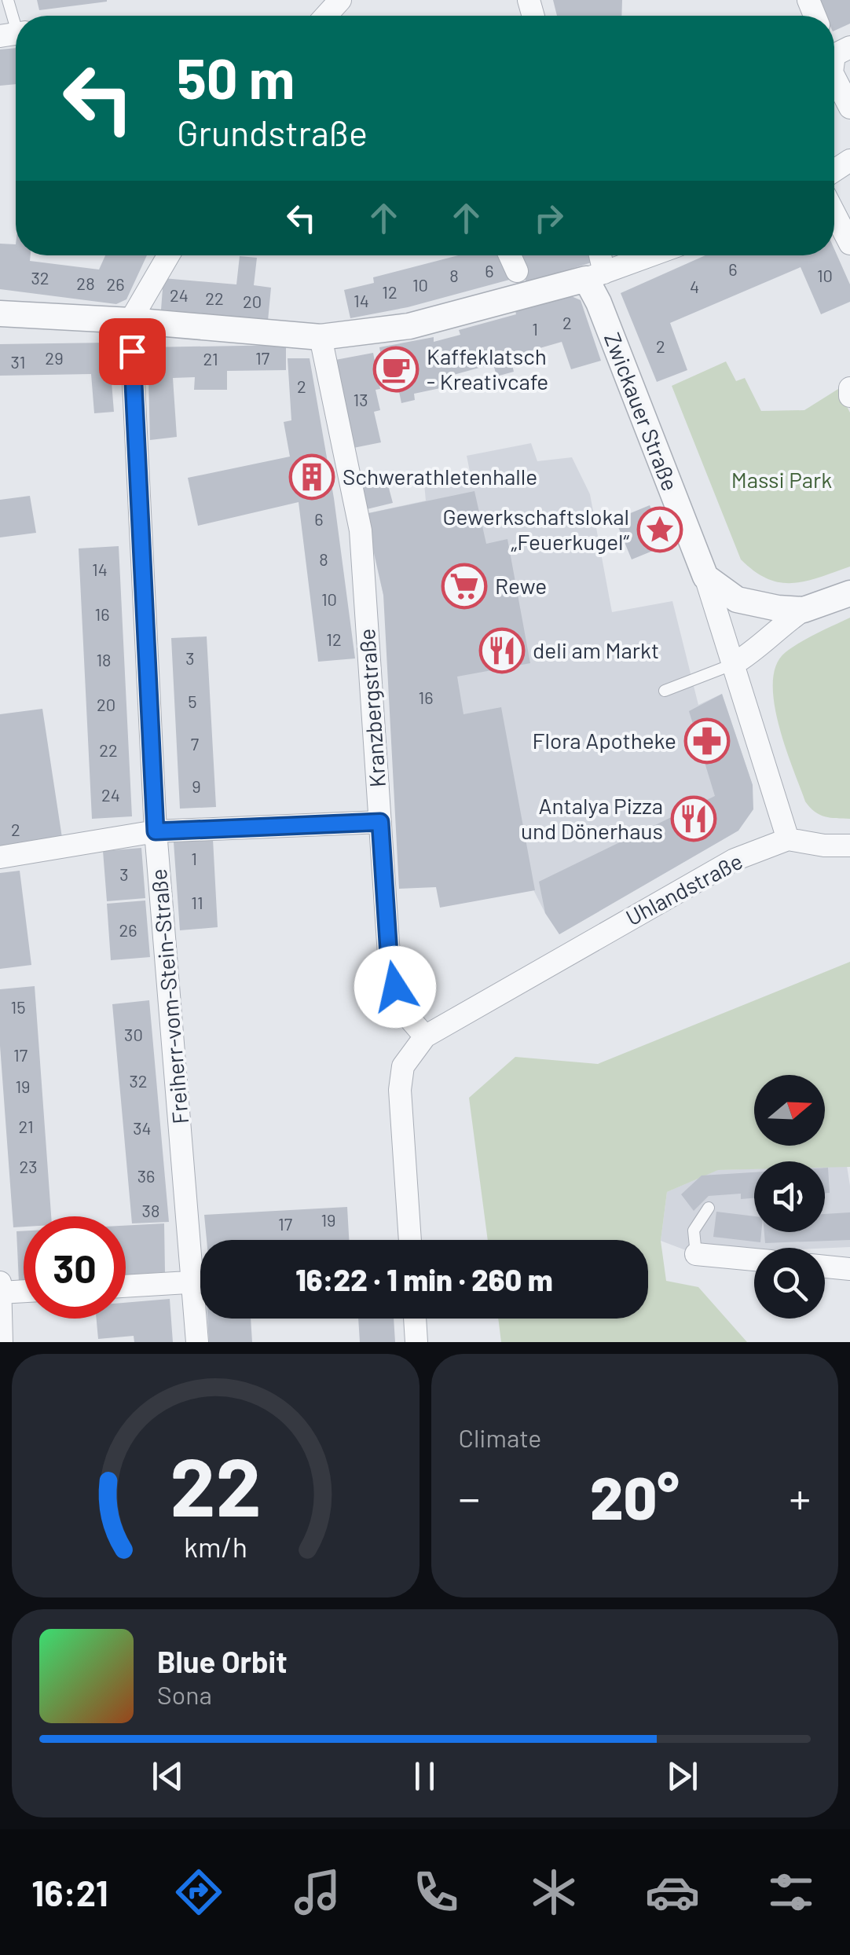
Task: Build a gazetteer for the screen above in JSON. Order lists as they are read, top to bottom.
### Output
{
  "streets": {
    "street": [
      "Zwickauer Straße",
      "Kranzbergstraße",
      "Uhlandstraße",
      "Freiherr-vom-Stein-Straße"
    ]
  },
  "crossings": [
    ["Kranzbergstraße", "Uhlandstraße"]
  ],
  "parks": ["Massi Park"],
  "places": {
    "cafe": ["Kaffeklatsch - Kreativcafe"],
    "building": ["Schwerathletenhalle"],
    "place": ["Gewerkschaftslokal „Feuerkugel“"],
    "supermarket": ["Rewe"],
    "restaurant": ["deli am Markt", "Antalya Pizza und Dönerhaus"],
    "pharmacy": ["Flora Apotheke"]
  },
  "house_numbers": [
    "6",
    "6",
    "8",
    "10",
    "32",
    "28",
    "26",
    "10",
    "4",
    "12",
    "24",
    "22",
    "14",
    "20",
    "2",
    "1",
    "2",
    "29",
    "17",
    "21",
    "31",
    "2",
    "13",
    "6",
    "8",
    "14",
    "10",
    "16",
    "12",
    "3",
    "18",
    "16",
    "5",
    "20",
    "7",
    "22",
    "9",
    "24",
    "2",
    "1",
    "3",
    "11",
    "26",
    "15",
    "30",
    "17",
    "32",
    "19",
    "21",
    "34",
    "23",
    "36",
    "38",
    "19",
    "17"
  ],
  "north": "right",
  "page": {
    "turn": ["50 m", "Grundstraße"],
    "limit": "30",
    "trip": "16:22 · 1 min · 260 m",
    "tile": "Climate",
    "heat": ["−", "20°", "+"],
    "song": ["Blue Orbit", "Sona"],
    "tabs": "16:21",
    "gauge": ["22", "km/h"]
  }
}
